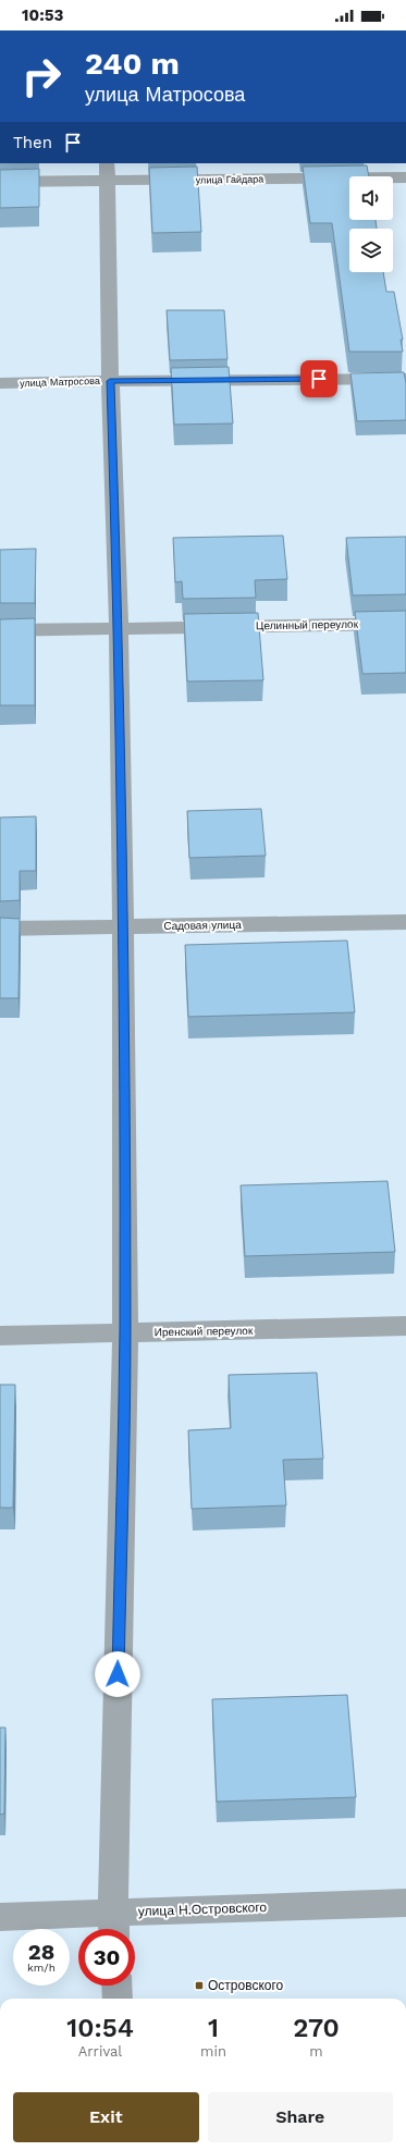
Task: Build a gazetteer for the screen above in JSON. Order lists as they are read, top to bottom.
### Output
{
  "streets": {
    "street": [
      "улица Гайдара",
      "улица Матросова",
      "Целинный переулок",
      "Садовая улица",
      "Иренский переулок",
      "улица Н.Островского"
    ]
  },
  "places": {
    "transit": ["Островского"]
  },
  "page": {
    "status": "10:53",
    "turn": ["240 m", "улица Матросова"],
    "then": "Then",
    "speed": "28 km/h",
    "limit": "30",
    "eta": [
      "10:54",
      "Arrival",
      "1",
      "min",
      "270",
      "m"
    ],
    "buttons": ["Exit", "Share"]
  }
}
